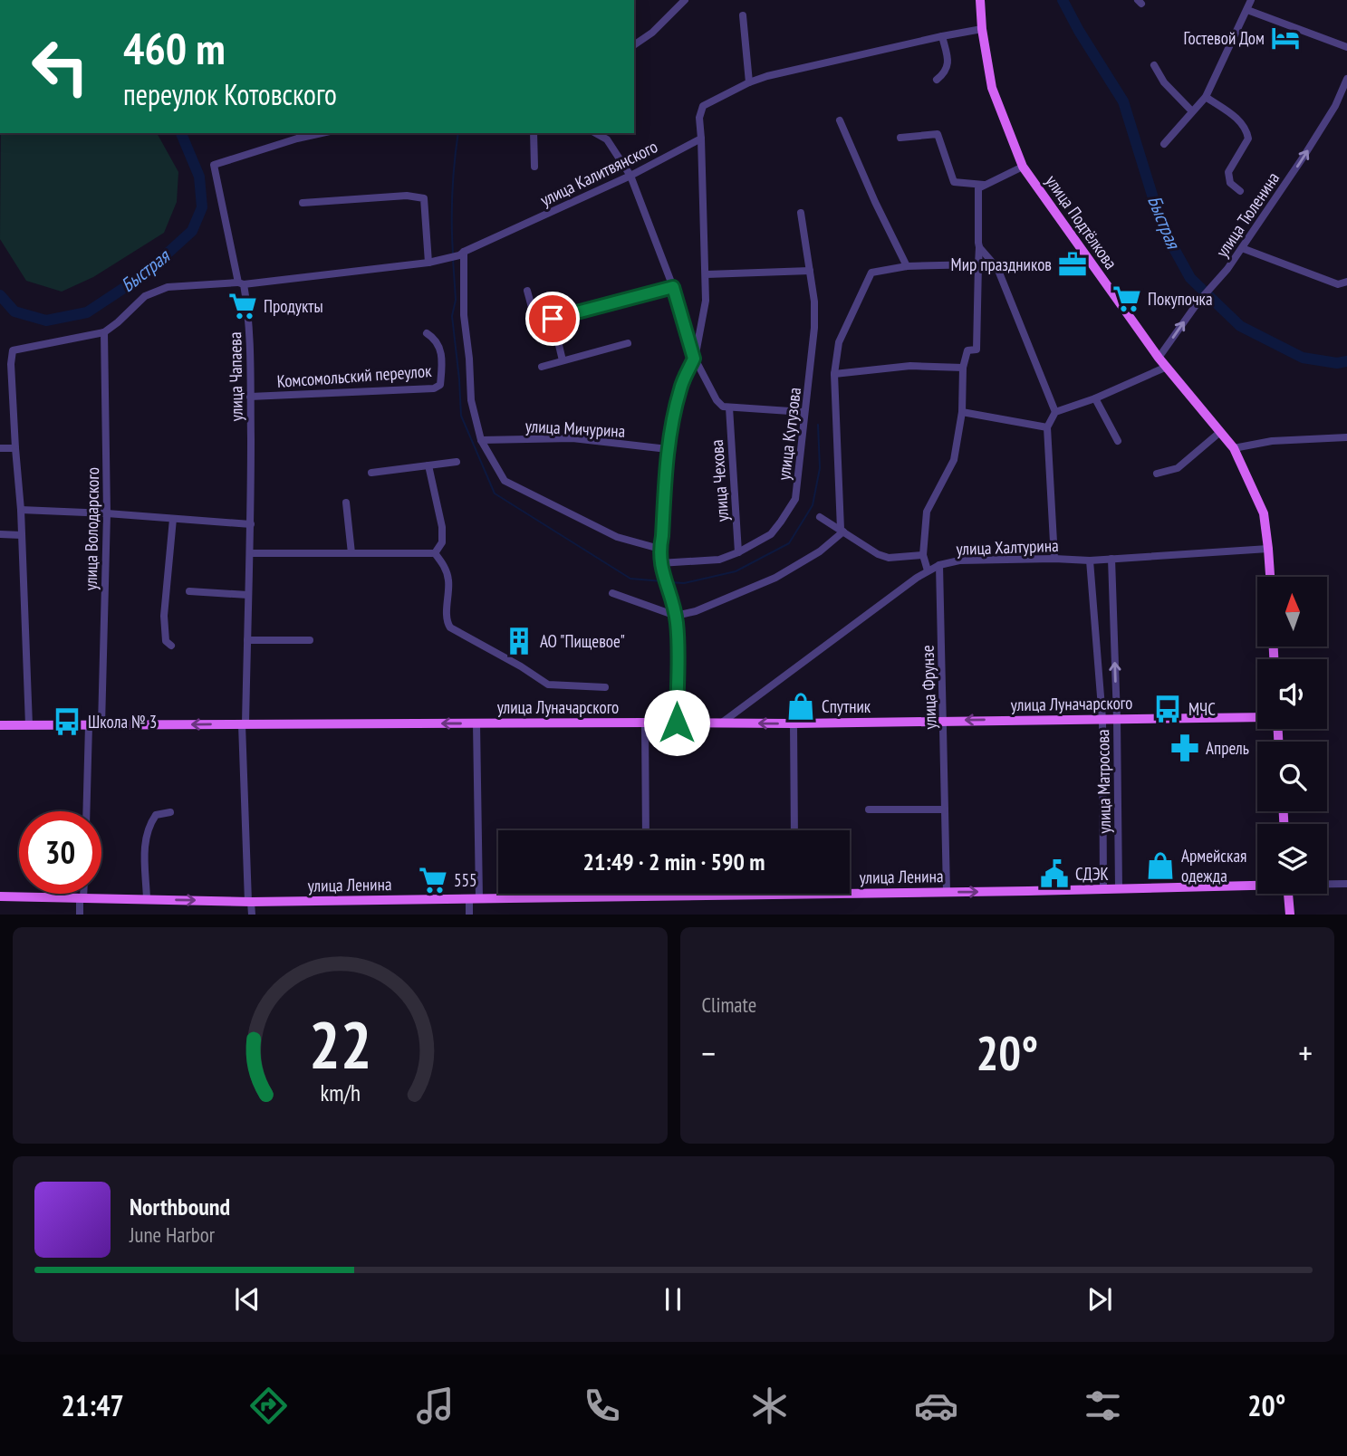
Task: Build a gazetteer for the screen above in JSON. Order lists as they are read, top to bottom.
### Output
{
  "streets": {
    "main road": ["улица Подтёлкова", "улица Луначарского", "улица Ленина"],
    "street": [
      "улица Калитвянского",
      "улица Тюленина",
      "Комсомольский переулок",
      "улица Чапаева",
      "улица Мичурина",
      "улица Кутузова",
      "улица Чехова",
      "улица Володарского",
      "улица Халтурина",
      "улица Фрунзе",
      "улица Матросова"
    ]
  },
  "crossings": [
    ["улица Калитвянского", "улица Чапаева"],
    ["улица Калитвянского", "улица Володарского"],
    ["улица Тюленина", "улица Подтёлкова"],
    ["улица Подтёлкова", "улица Халтурина"],
    ["Комсомольский переулок", "улица Чапаева"],
    ["улица Чапаева", "улица Луначарского"],
    ["улица Чапаева", "улица Ленина"],
    ["улица Кутузова", "улица Чехова"],
    ["улица Володарского", "улица Луначарского"],
    ["улица Халтурина", "улица Фрунзе"],
    ["улица Халтурина", "улица Луначарского"],
    ["улица Халтурина", "улица Матросова"],
    ["улица Фрунзе", "улица Луначарского"],
    ["улица Фрунзе", "улица Ленина"],
    ["улица Луначарского", "улица Матросова"],
    ["улица Матросова", "улица Ленина"]
  ],
  "one_way": ["улица Тюленина", "улица Луначарского"],
  "water": ["Быстрая"],
  "places": {
    "hotel": ["Гостевой Дом"],
    "office": ["Мир праздников"],
    "supermarket": ["Покупочка", "Продукты", "555"],
    "building": ["АО \"Пищевое\""],
    "shop": ["Спутник", "Армейская одежда"],
    "bus stop": ["МЧС", "Школа № 3"],
    "pharmacy": ["Апрель"],
    "public building": ["СДЭК"]
  },
  "north": "top",
  "page": {
    "turn": ["460 m", "переулок Котовского"],
    "limit": "30",
    "trip": "21:49 · 2 min · 590 m",
    "tile": "Climate",
    "heat": ["−", "20°", "+"],
    "song": ["Northbound", "June Harbor"],
    "tabs": ["21:47", "20°"],
    "gauge": ["22", "km/h"]
  }
}
